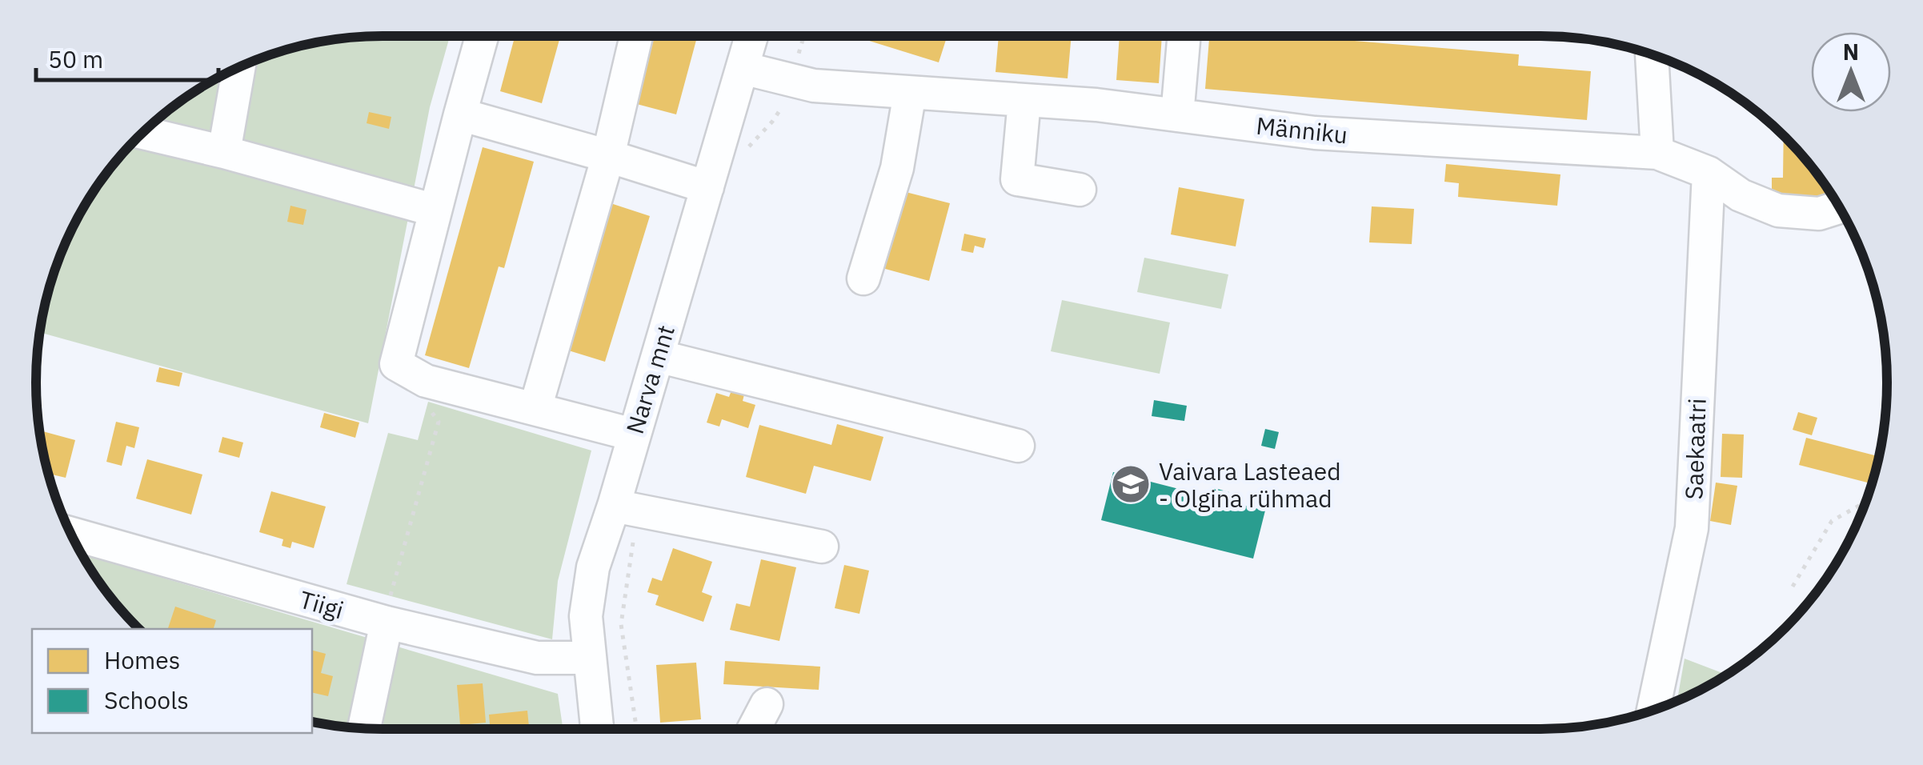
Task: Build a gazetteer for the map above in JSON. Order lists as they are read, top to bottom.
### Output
{
  "streets": {
    "street": [
      "Männiku",
      "Narva mnt",
      "Saekaatri",
      "Tiigi"
    ]
  },
  "crossings": [
    ["Männiku", "Narva mnt"],
    ["Männiku", "Saekaatri"],
    ["Narva mnt", "Tiigi"]
  ],
  "places": {
    "school or university": ["Vaivara Lasteaed - Olgina rühmad"]
  },
  "legend": ["Homes", "Schools"],
  "scale_bar": "50 m",
  "north": "top"
}
